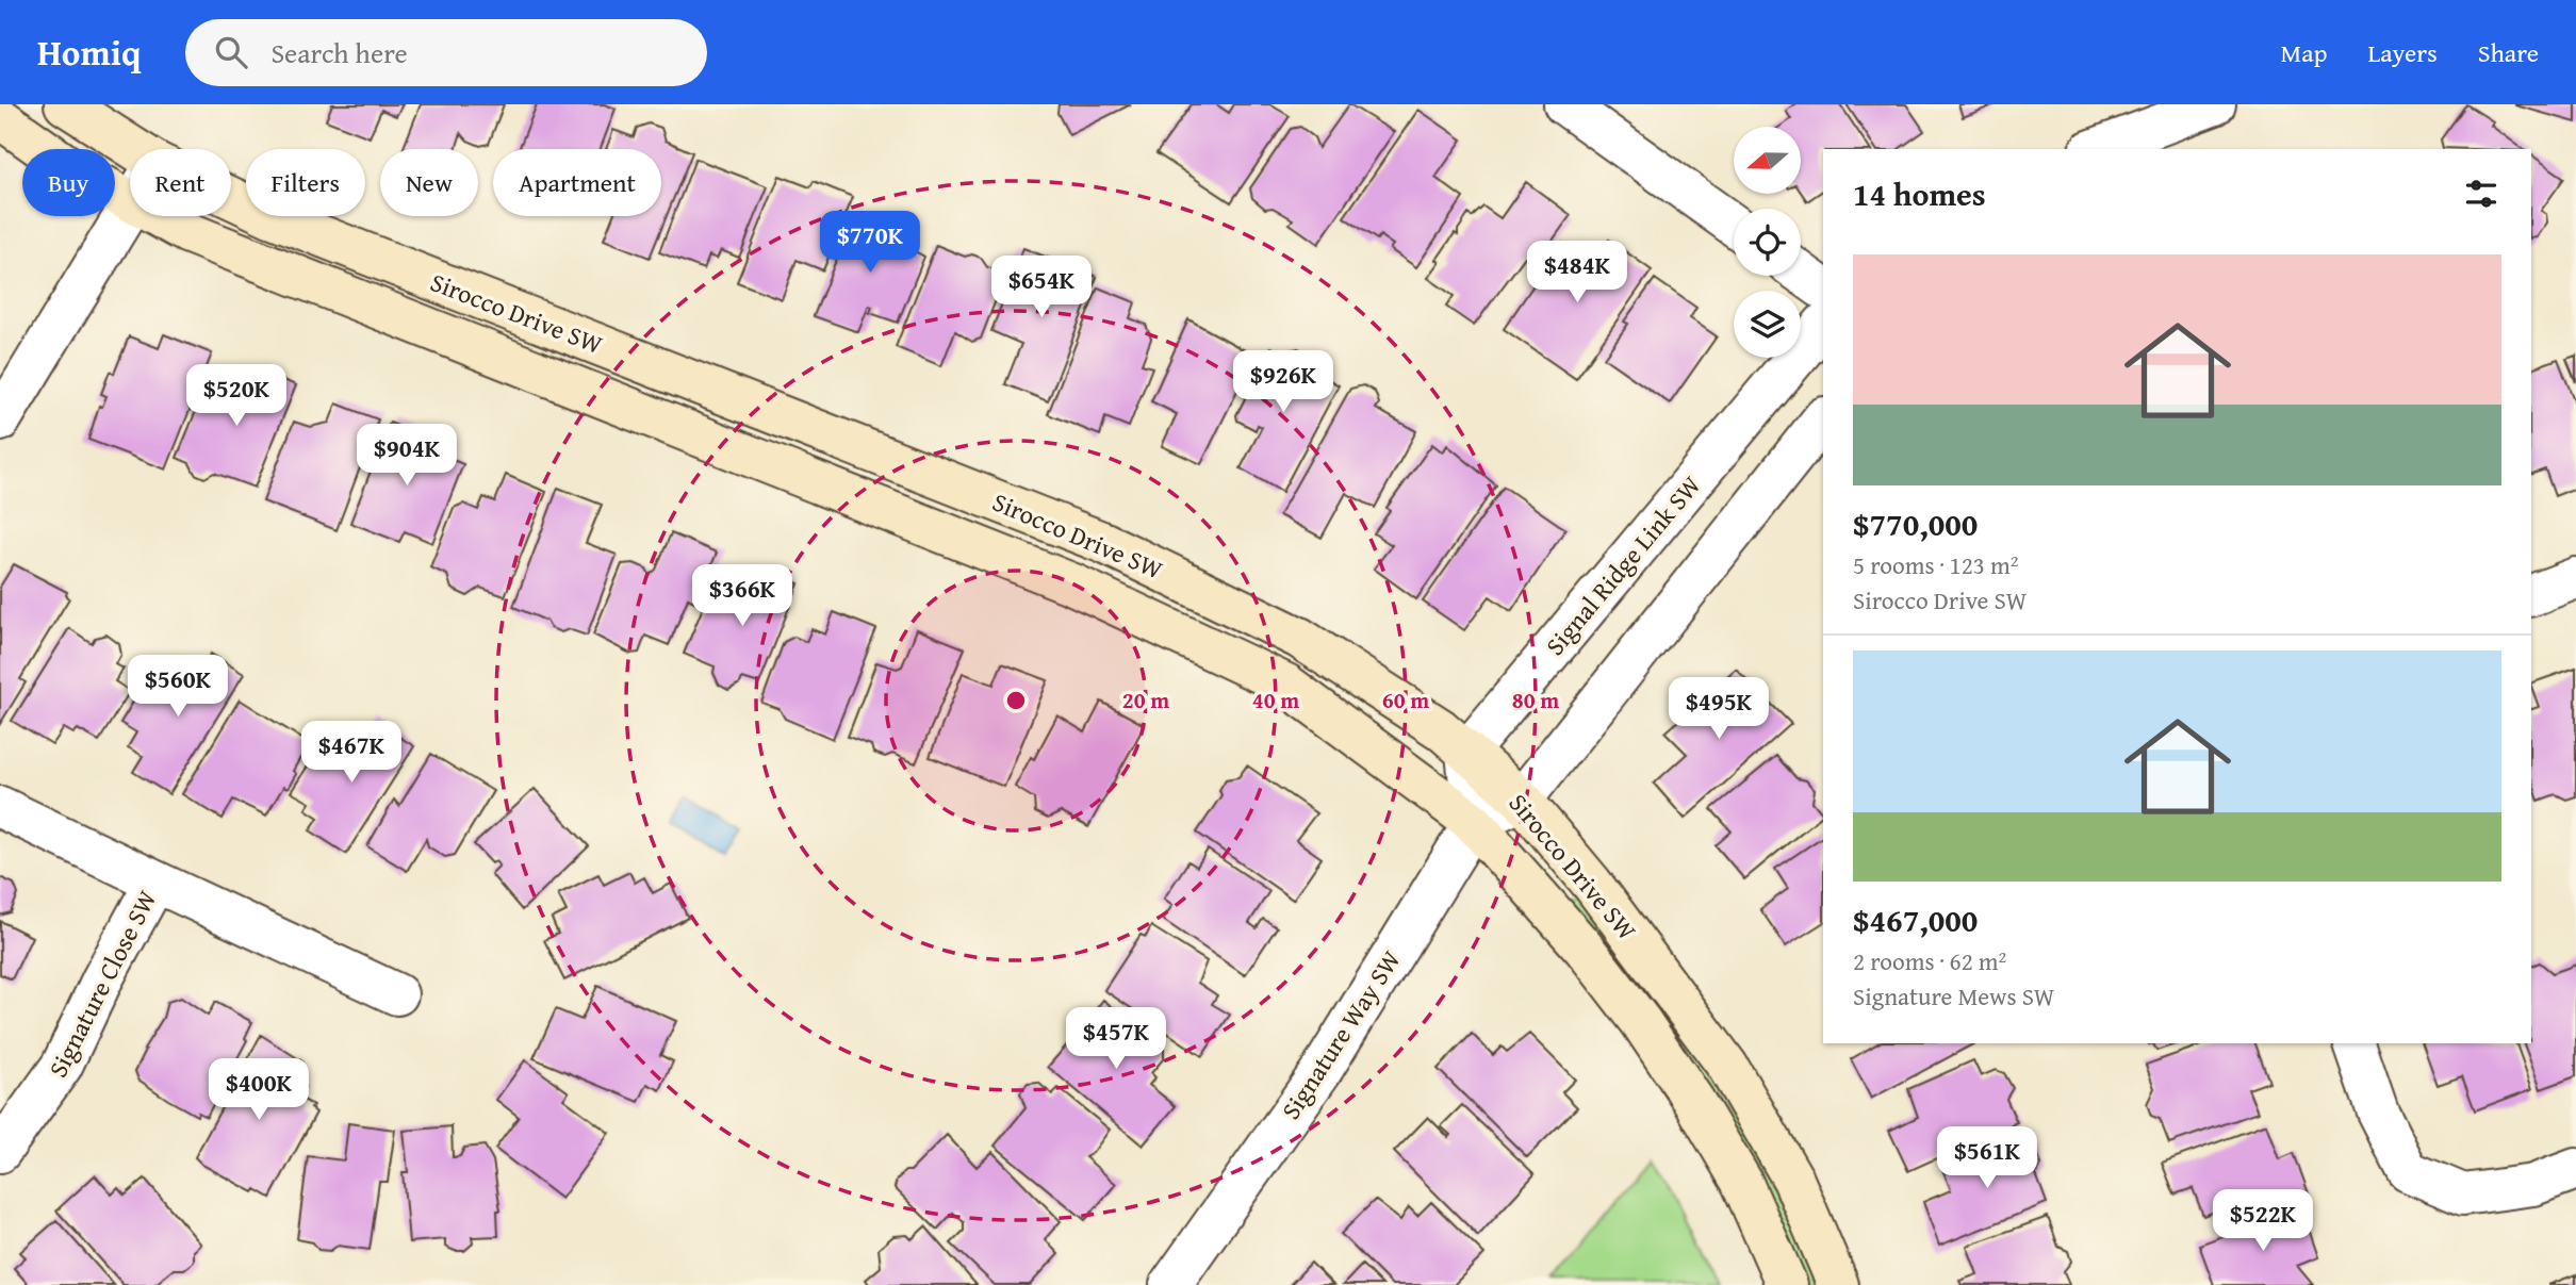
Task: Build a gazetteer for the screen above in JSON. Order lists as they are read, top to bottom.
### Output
{
  "streets": {
    "street": [
      "Sirocco Drive SW",
      "Signal Ridge Link SW",
      "Signature Close SW",
      "Signature Way SW"
    ]
  },
  "crossings": [
    ["Sirocco Drive SW", "Signal Ridge Link SW"],
    ["Sirocco Drive SW", "Signature Way SW"]
  ],
  "north": "left",
  "page": {
    "header": "Homiq",
    "search": "Search here",
    "nav": ["Map", "Layers", "Share"],
    "chip": [
      "Buy",
      "Rent",
      "Filters",
      "New",
      "Apartment"
    ],
    "heading": "14 homes",
    "price": [
      "$770K",
      "$484K",
      "$654K",
      "$926K",
      "$520K",
      "$904K",
      "$366K",
      "$560K",
      "$495K",
      "$467K",
      "$457K",
      "$400K",
      "$561K",
      "$522K"
    ],
    "list": [
      {
        "name": "$770,000",
        "note": "5 rooms · 123 m² · Sirocco Drive SW"
      },
      {
        "name": "$467,000",
        "note": "2 rooms · 62 m² · Signature Mews SW"
      }
    ]
  },
  "rings": [
    "20 m",
    "40 m",
    "60 m",
    "80 m"
  ]
}
